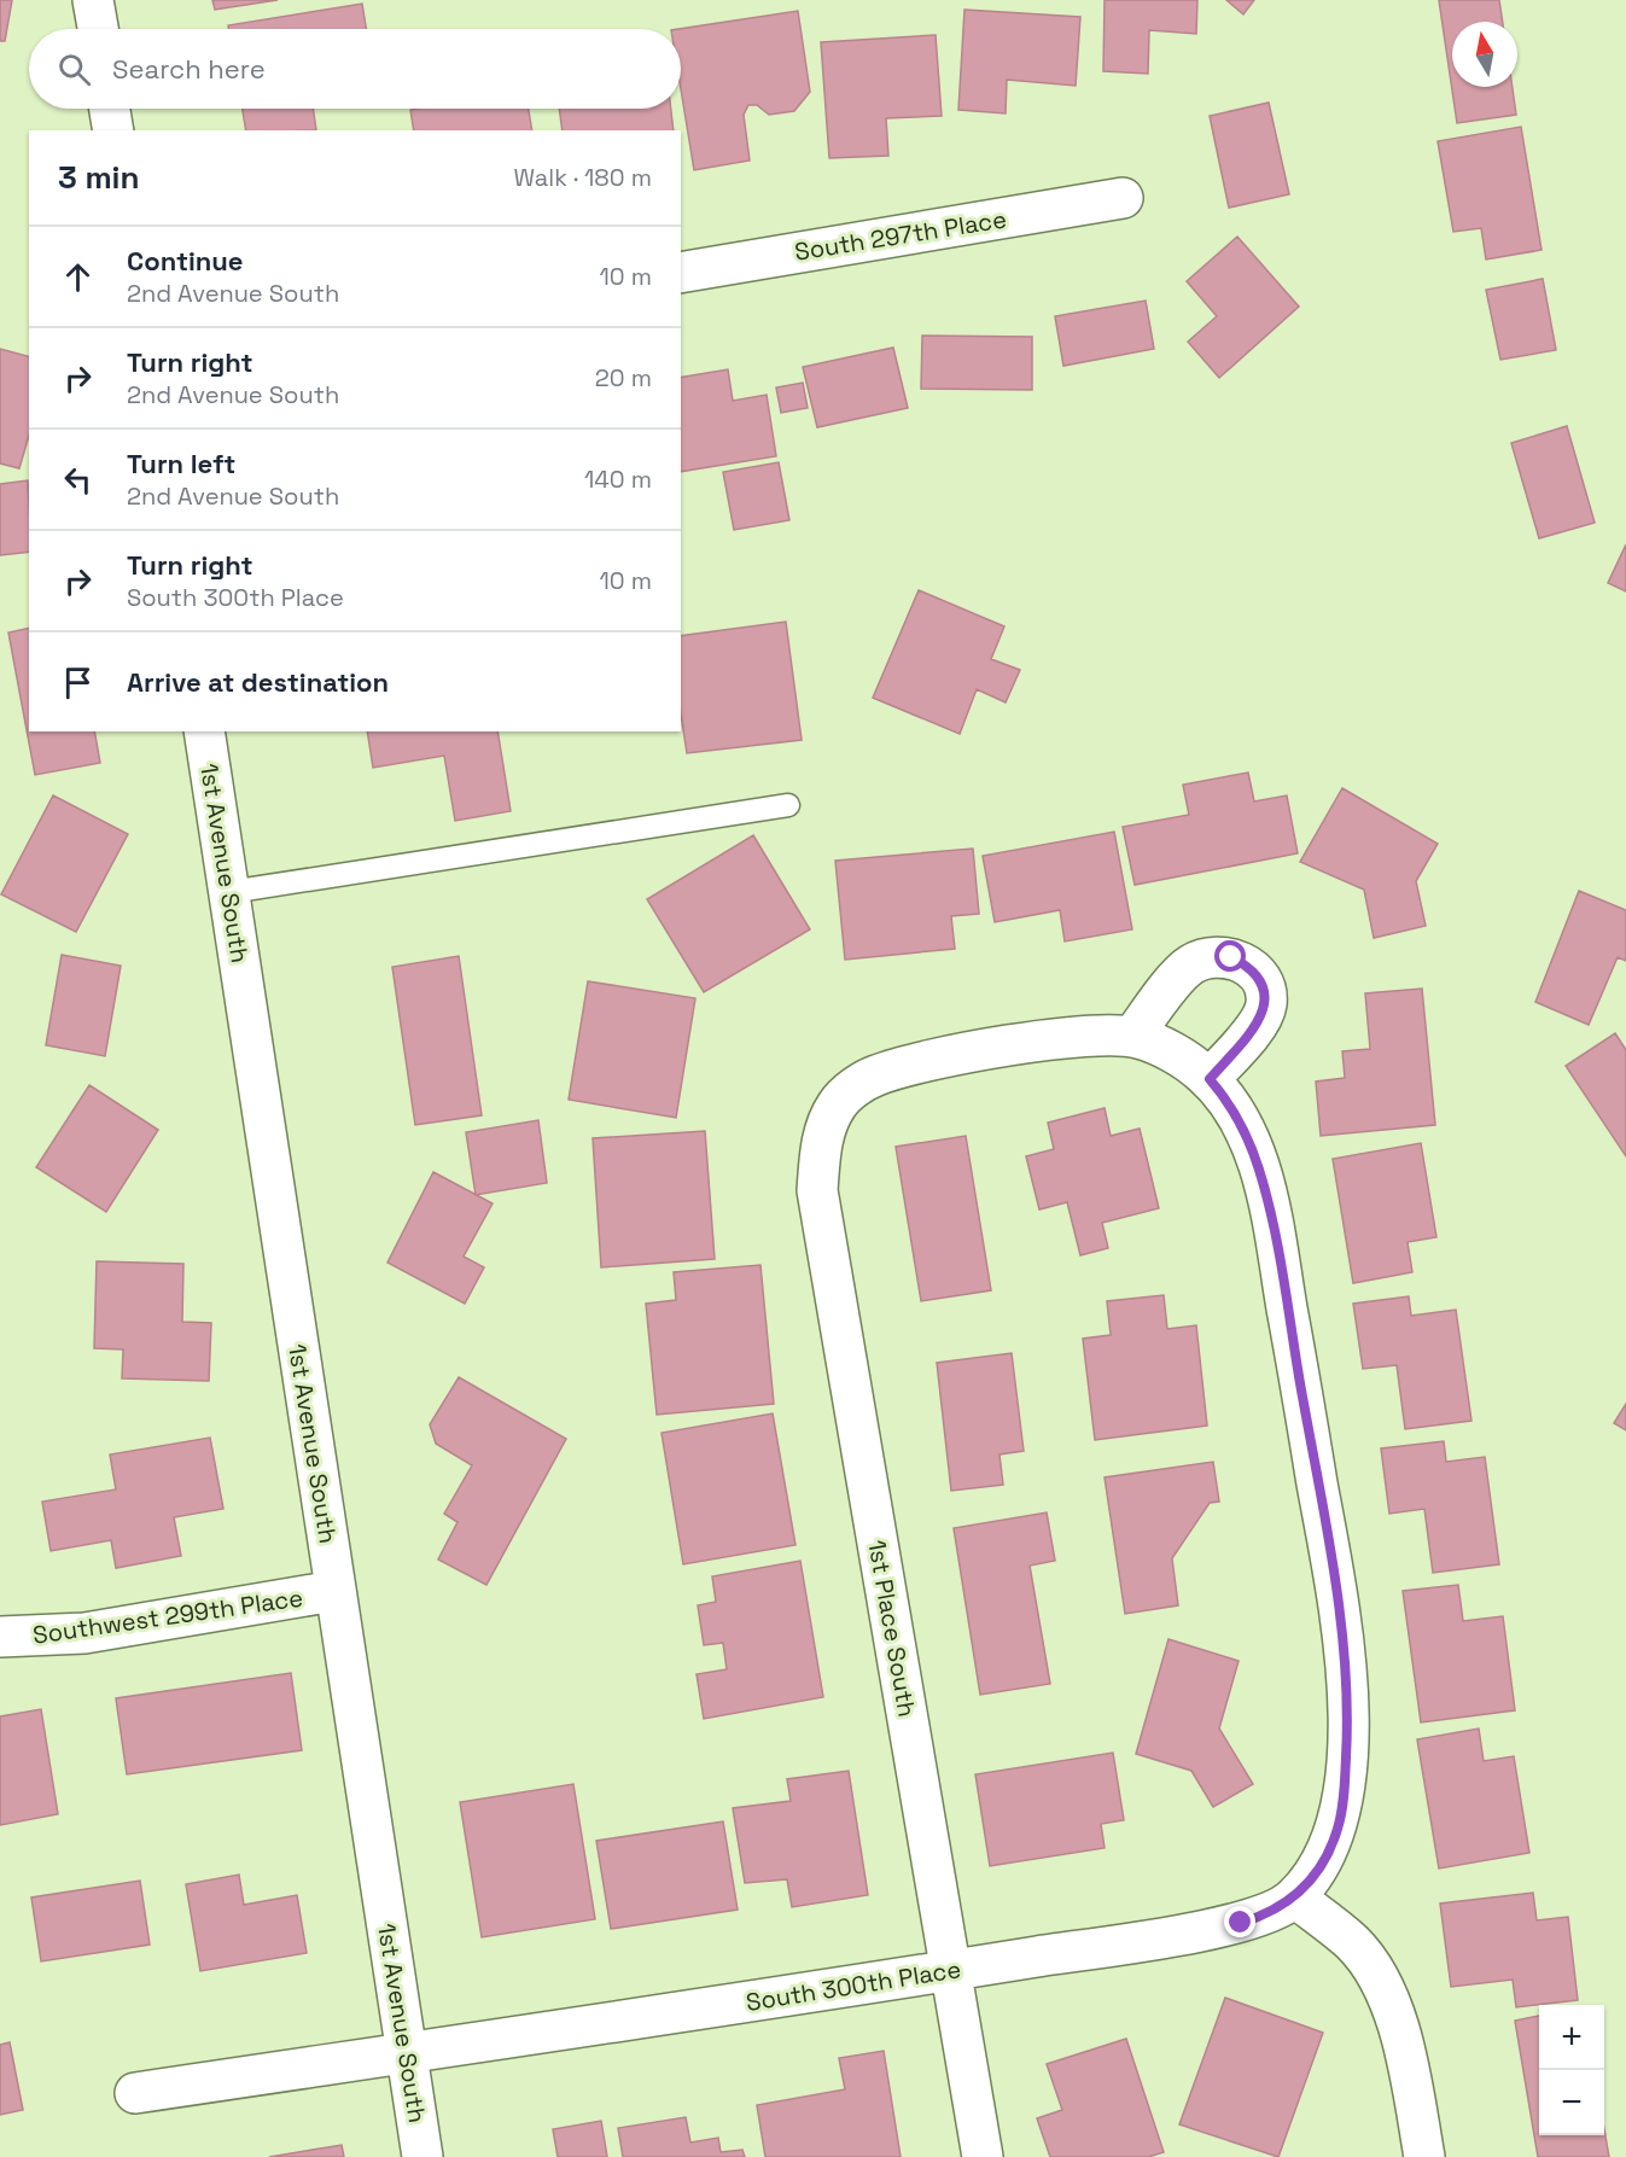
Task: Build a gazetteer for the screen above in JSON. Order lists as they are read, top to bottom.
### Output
{
  "streets": {
    "street": [
      "South 297th Place",
      "1st Avenue South",
      "Southwest 299th Place",
      "1st Place South",
      "South 300th Place"
    ]
  },
  "crossings": [
    ["1st Avenue South", "Southwest 299th Place"],
    ["1st Avenue South", "South 300th Place"],
    ["1st Place South", "South 300th Place"]
  ],
  "north": "top",
  "page": {
    "search": "Search here",
    "heading": ["3 min", "Walk · 180 m"],
    "list": [
      ["Continue", "2nd Avenue South", "10 m"],
      ["Turn right", "2nd Avenue South", "20 m"],
      ["Turn left", "2nd Avenue South", "140 m"],
      ["Turn right", "South 300th Place", "10 m"],
      "Arrive at destination"
    ],
    "map_buttons": ["+", "−"]
  }
}
